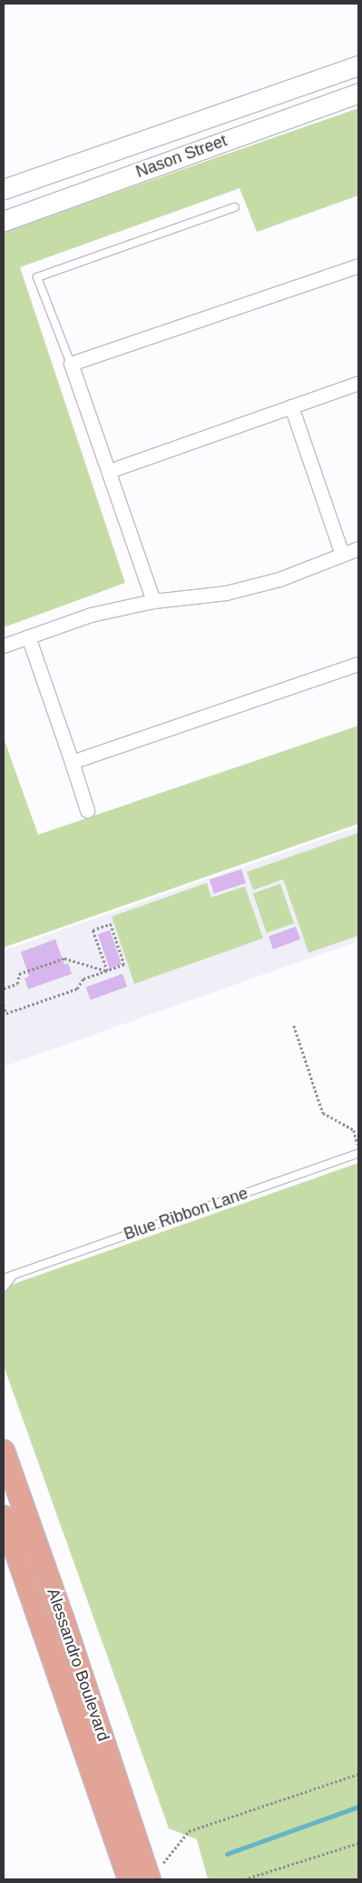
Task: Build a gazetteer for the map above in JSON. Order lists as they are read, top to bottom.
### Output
{
  "streets": {
    "main road": ["Nason Street", "Alessandro Boulevard"],
    "lane": ["Blue Ribbon Lane"]
  }
}
